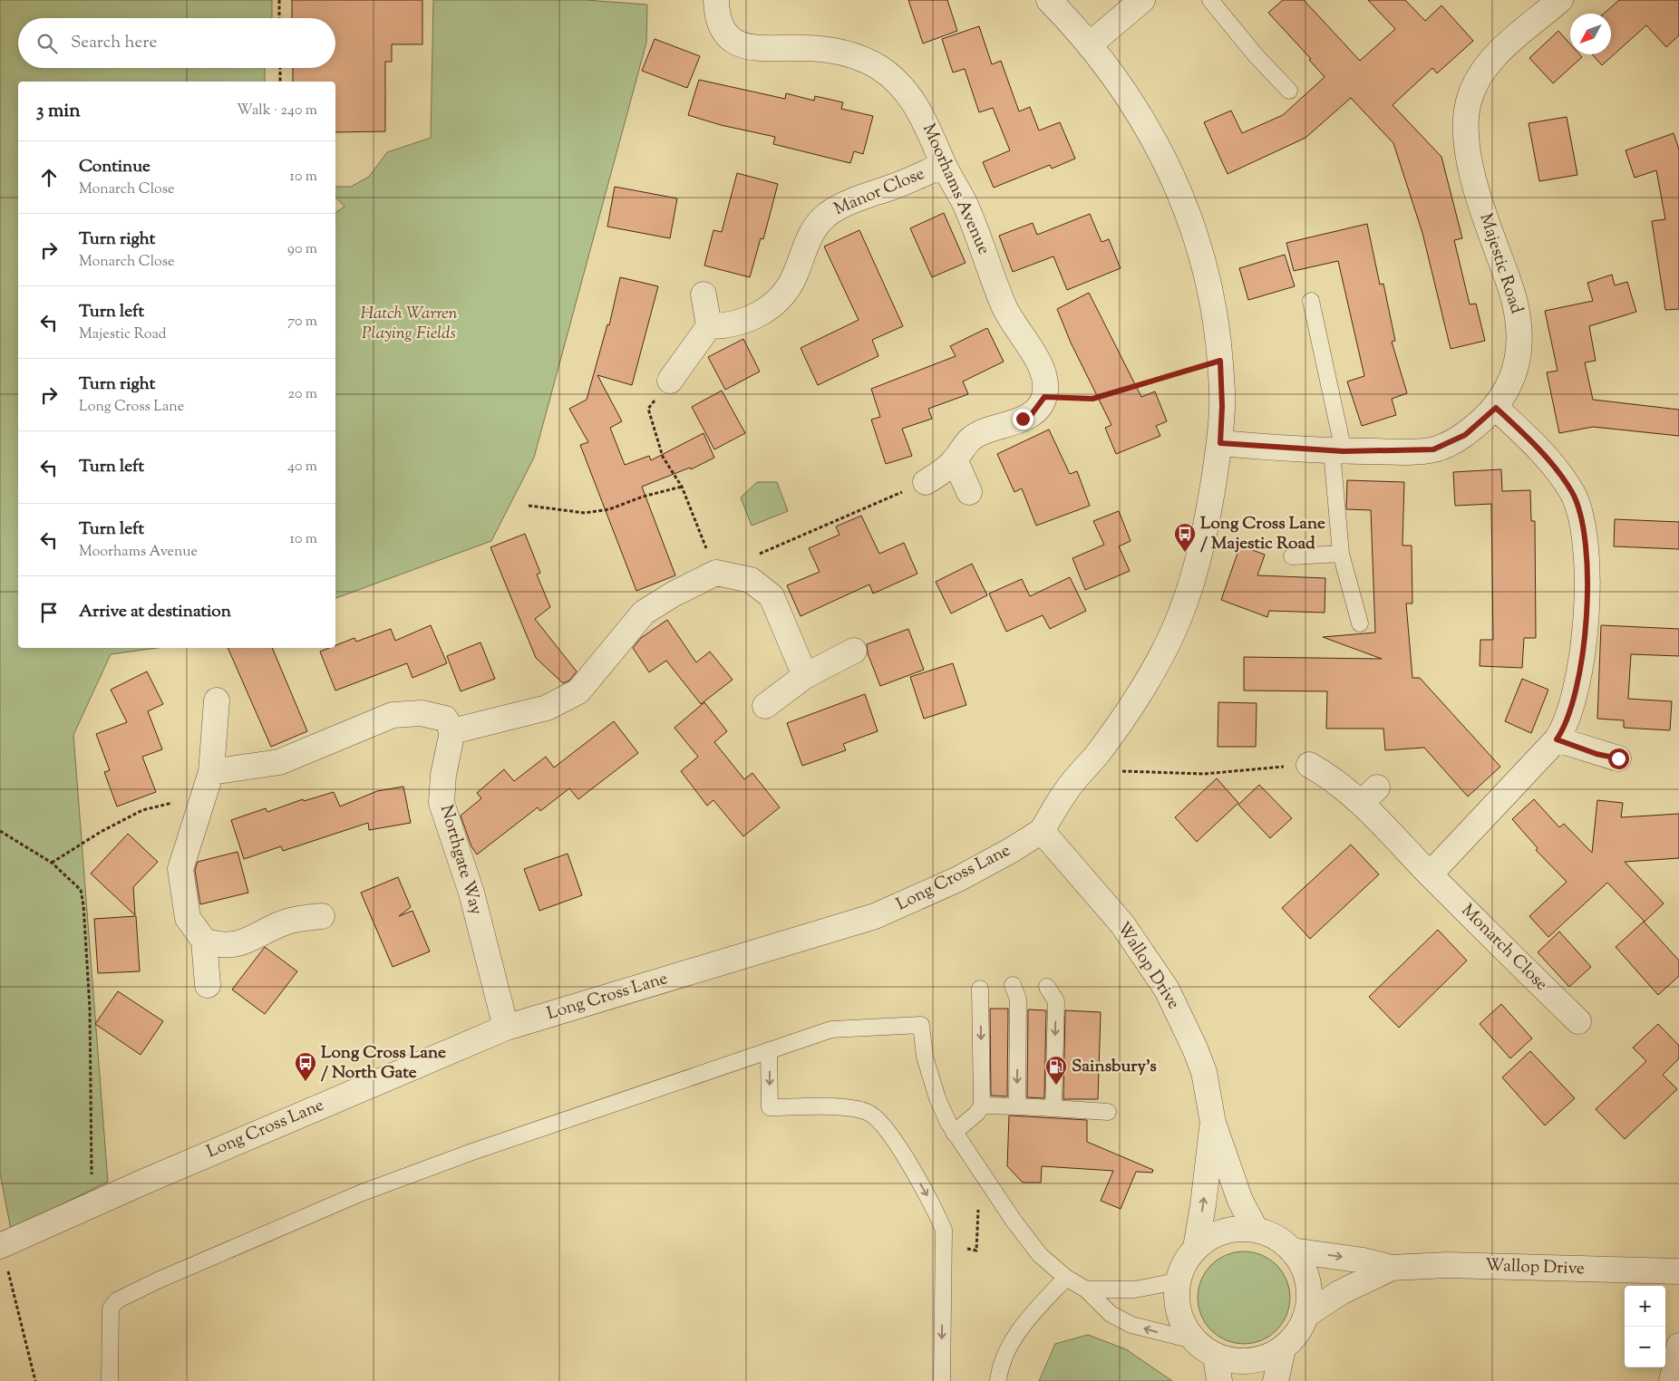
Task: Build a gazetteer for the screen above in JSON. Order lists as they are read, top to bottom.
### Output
{
  "streets": {
    "street": [
      "Moorhams Avenue",
      "Manor Close",
      "Majestic Road",
      "Northgate Way",
      "Long Cross Lane",
      "Monarch Close",
      "Wallop Drive"
    ]
  },
  "crossings": [
    ["Moorhams Avenue", "Manor Close"],
    ["Majestic Road", "Long Cross Lane"],
    ["Northgate Way", "Long Cross Lane"],
    ["Long Cross Lane", "Wallop Drive"]
  ],
  "parks": ["Hatch Warren Playing Fields"],
  "places": {
    "bus stop": ["Long Cross Lane / Majestic Road", "Long Cross Lane / North Gate"],
    "fuel station": ["Sainsbury's"]
  },
  "north": "bottom left",
  "page": {
    "search": "Search here",
    "heading": ["3 min", "Walk · 240 m"],
    "list": [
      ["Continue", "Monarch Close", "10 m"],
      ["Turn right", "Monarch Close", "90 m"],
      ["Turn left", "Majestic Road", "70 m"],
      ["Turn right", "Long Cross Lane", "20 m"],
      ["Turn left", "40 m"],
      ["Turn left", "Moorhams Avenue", "10 m"],
      "Arrive at destination"
    ],
    "map_buttons": ["+", "−"]
  }
}
